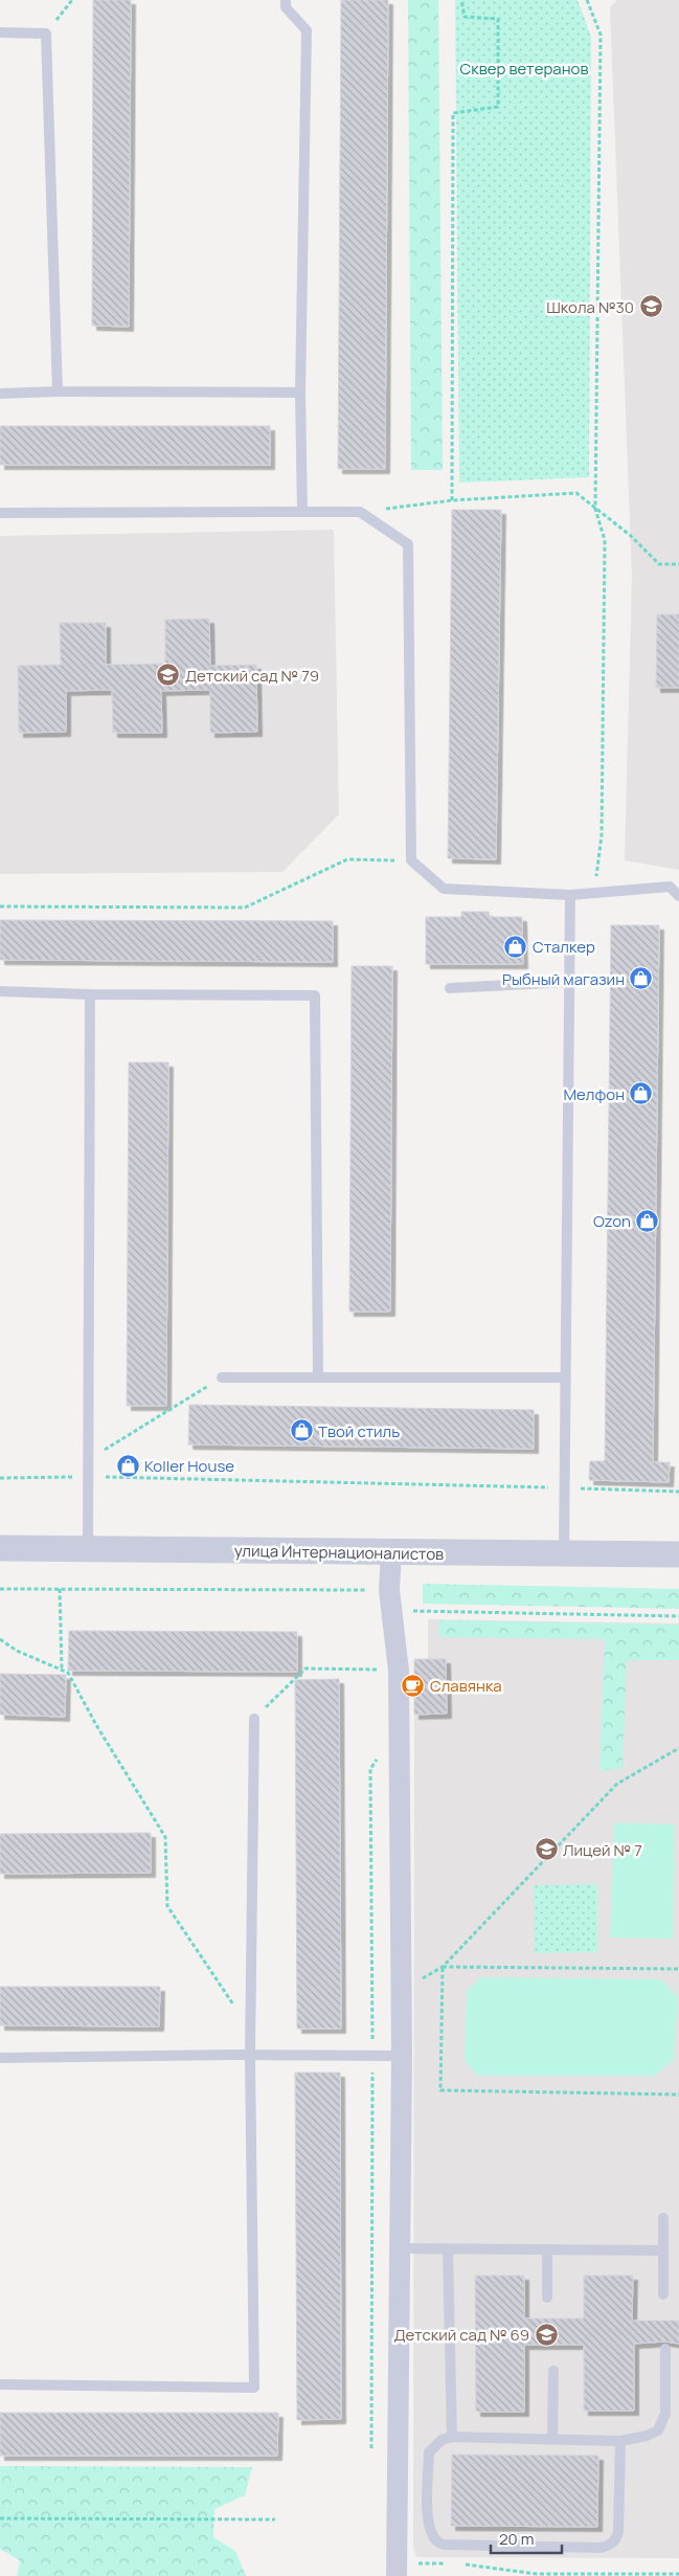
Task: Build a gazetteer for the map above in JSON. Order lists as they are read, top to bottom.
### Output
{
  "streets": {
    "street": ["улица Интернационалистов"]
  },
  "parks": ["Сквер ветеранов"],
  "places": {
    "school or university": [
      "Школа №30",
      "Детский сад № 79",
      "Лицей № 7",
      "Детский сад № 69"
    ],
    "shop": [
      "Сталкер",
      "Рыбный магазин",
      "Мелфон",
      "Ozon",
      "Твой стиль",
      "Koller House"
    ],
    "cafe": ["Славянка"]
  },
  "scale_bar": "20 m"
}
